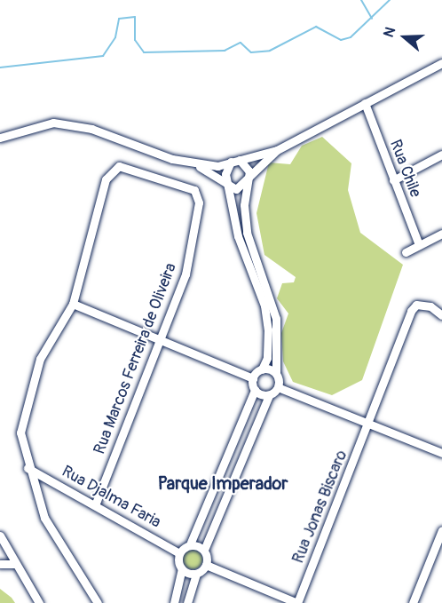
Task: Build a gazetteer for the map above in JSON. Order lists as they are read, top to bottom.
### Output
{
  "streets": {
    "street": [
      "Rua Chile",
      "Rua Marcos Ferreira de Oliveira",
      "Rua Djalma Faria",
      "Rua Jonas Biscaro"
    ]
  },
  "crossings": [
    ["Rua Marcos Ferreira de Oliveira", "Rua Djalma Faria"]
  ],
  "districts": ["Parque Imperador"],
  "north": "left"
}
